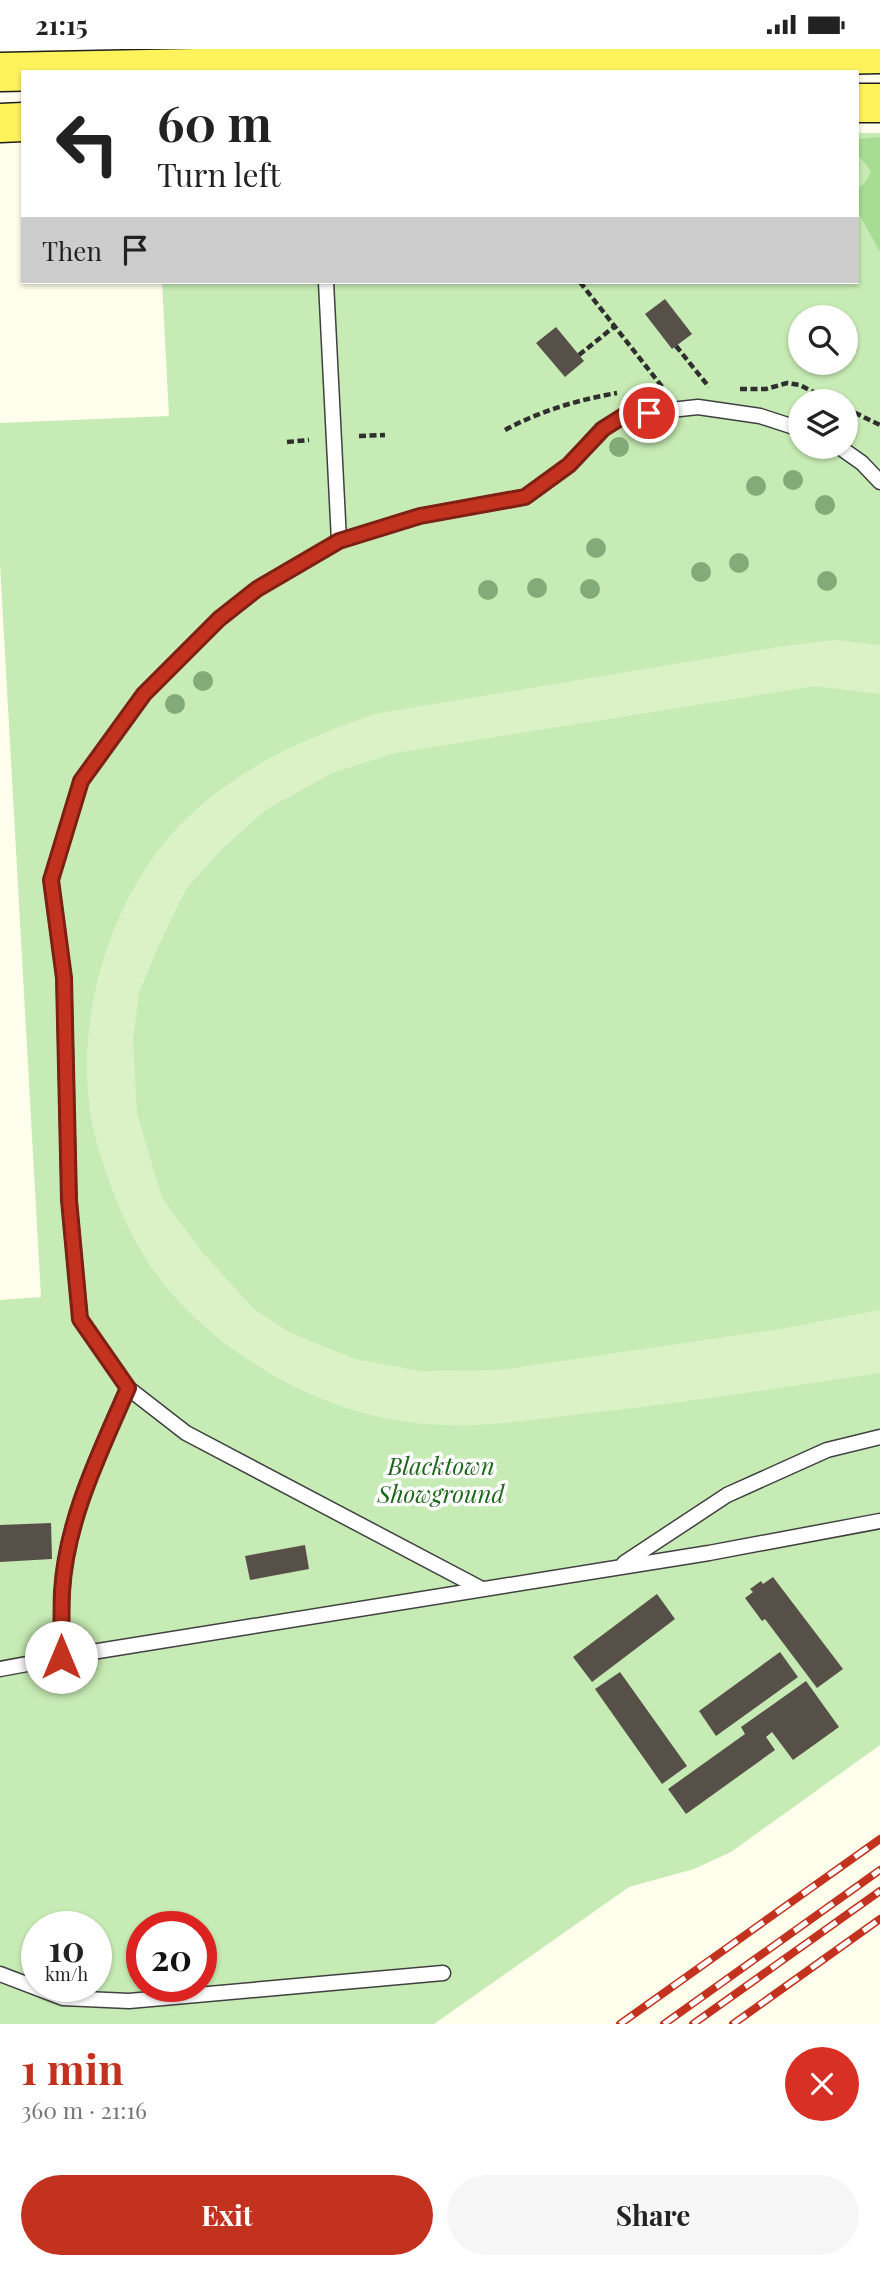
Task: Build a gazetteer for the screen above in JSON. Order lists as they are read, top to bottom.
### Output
{
  "parks": ["Blacktown Showground"],
  "page": {
    "status": "21:15",
    "turn": ["60 m", "Turn left"],
    "then": "Then",
    "speed": "10 km/h",
    "limit": "20",
    "heading": ["1 min", "360 m · 21:16"],
    "buttons": ["Exit", "Share"]
  }
}
